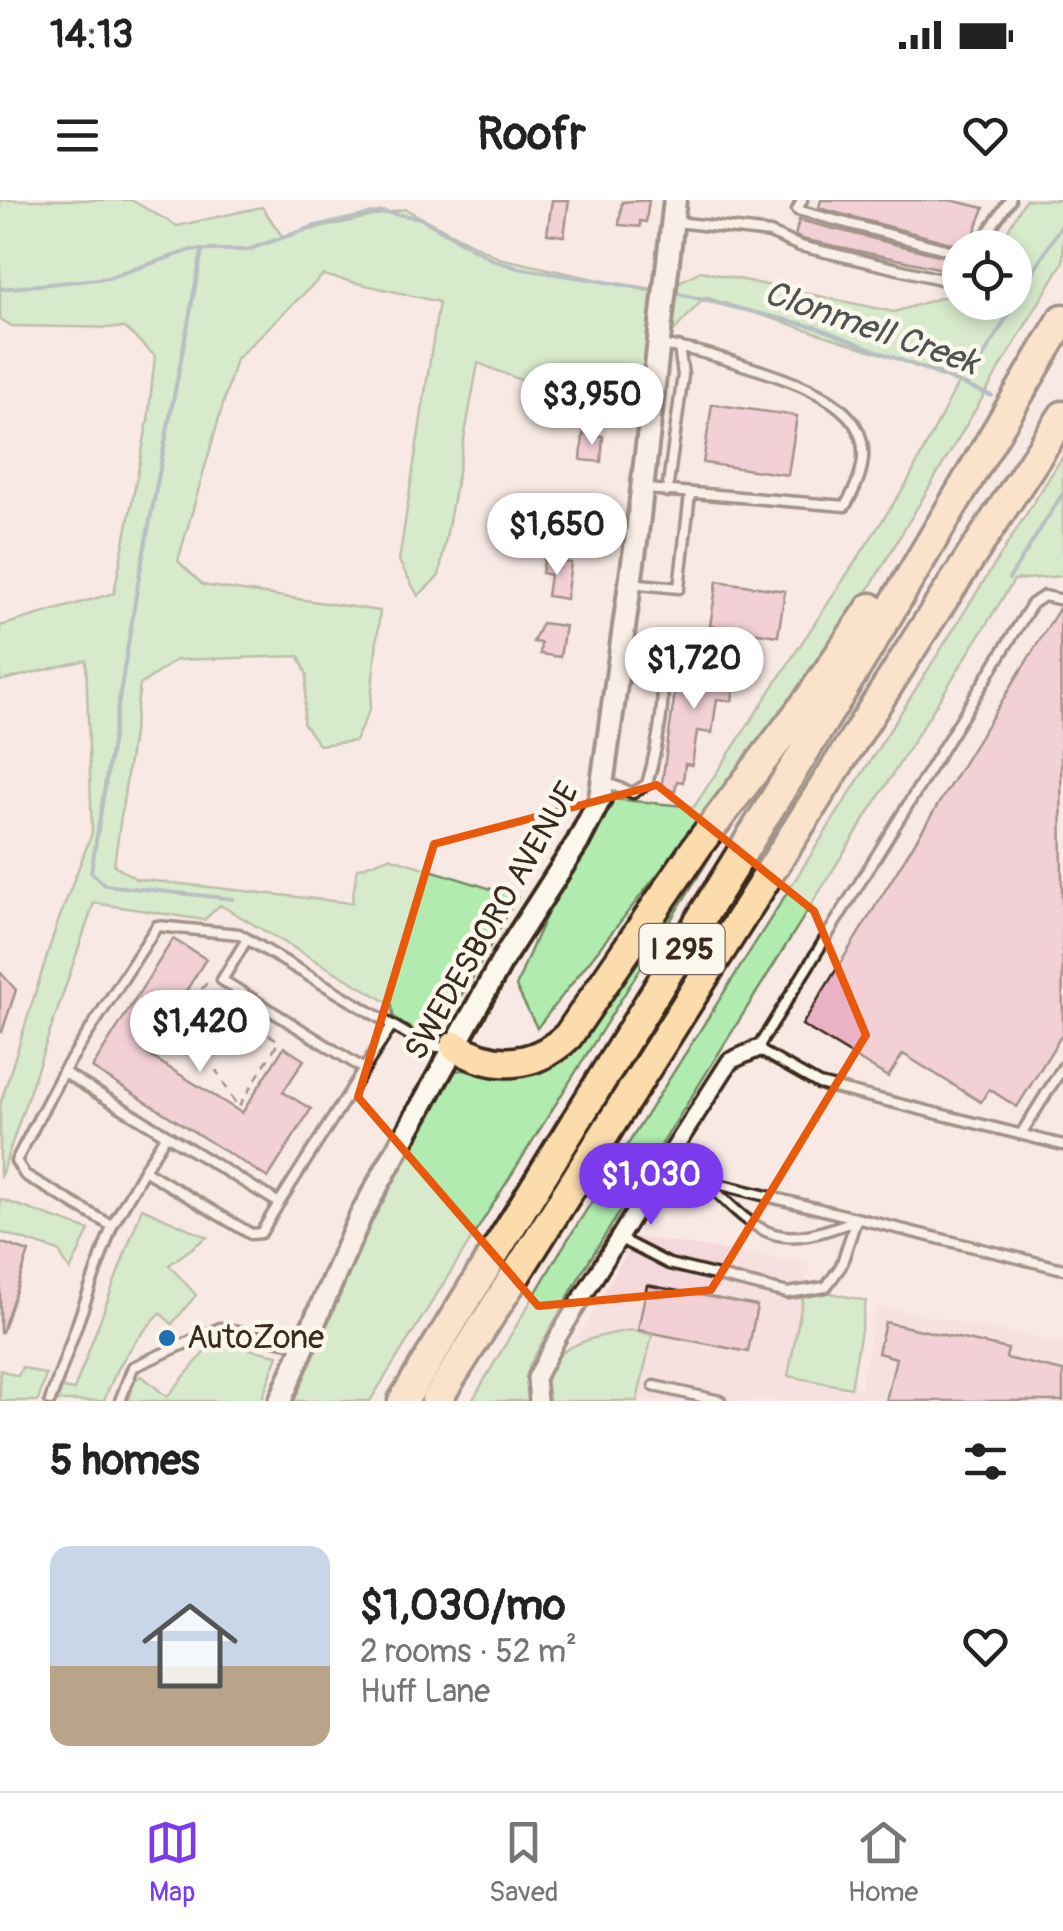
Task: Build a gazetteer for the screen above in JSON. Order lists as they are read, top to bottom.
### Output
{
  "streets": {
    "highway": ["I 295"],
    "street": ["SWEDESBORO AVENUE"]
  },
  "water": ["Clonmell Creek"],
  "places": ["AutoZone"],
  "page": {
    "status": "14:13",
    "header": "Roofr",
    "price": [
      "$3,950",
      "$1,650",
      "$1,720",
      "$1,420",
      "$1,030"
    ],
    "heading": "5 homes",
    "list": [
      {
        "name": "$1,030/mo",
        "note": "2 rooms · 52 m² · Huff Lane"
      }
    ],
    "tabs": ["Map", "Saved", "Home"]
  }
}
